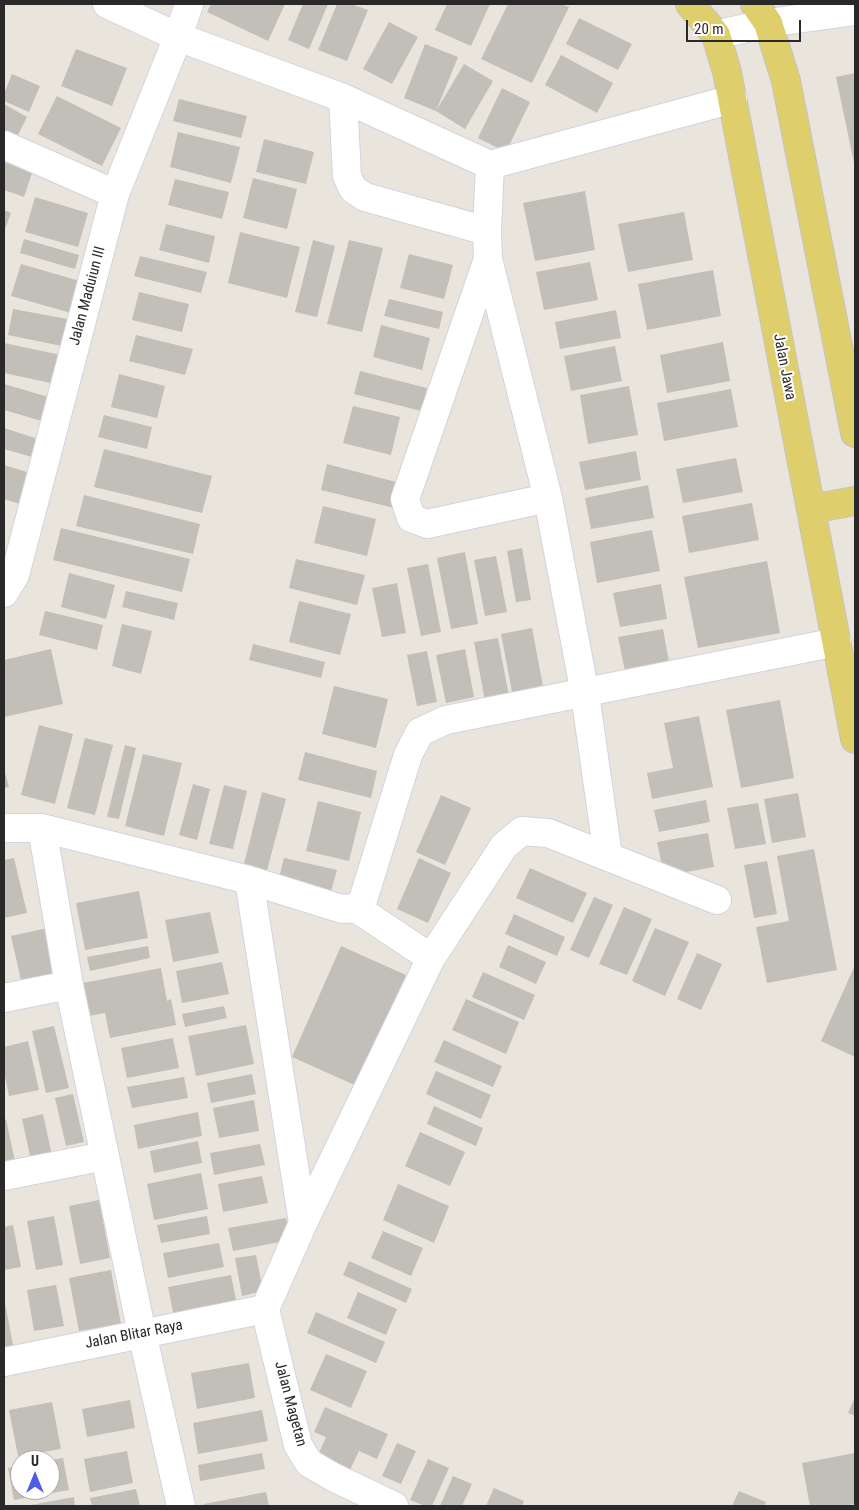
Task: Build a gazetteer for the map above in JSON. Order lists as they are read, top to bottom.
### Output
{
  "streets": {
    "main road": ["Jalan Jawa"],
    "street": ["Jalan Maduiun III", "Jalan Blitar Raya", "Jalan Magetan"]
  },
  "crossings": [
    ["Jalan Blitar Raya", "Jalan Magetan"]
  ],
  "scale_bar": "20 m",
  "north": "top"
}
